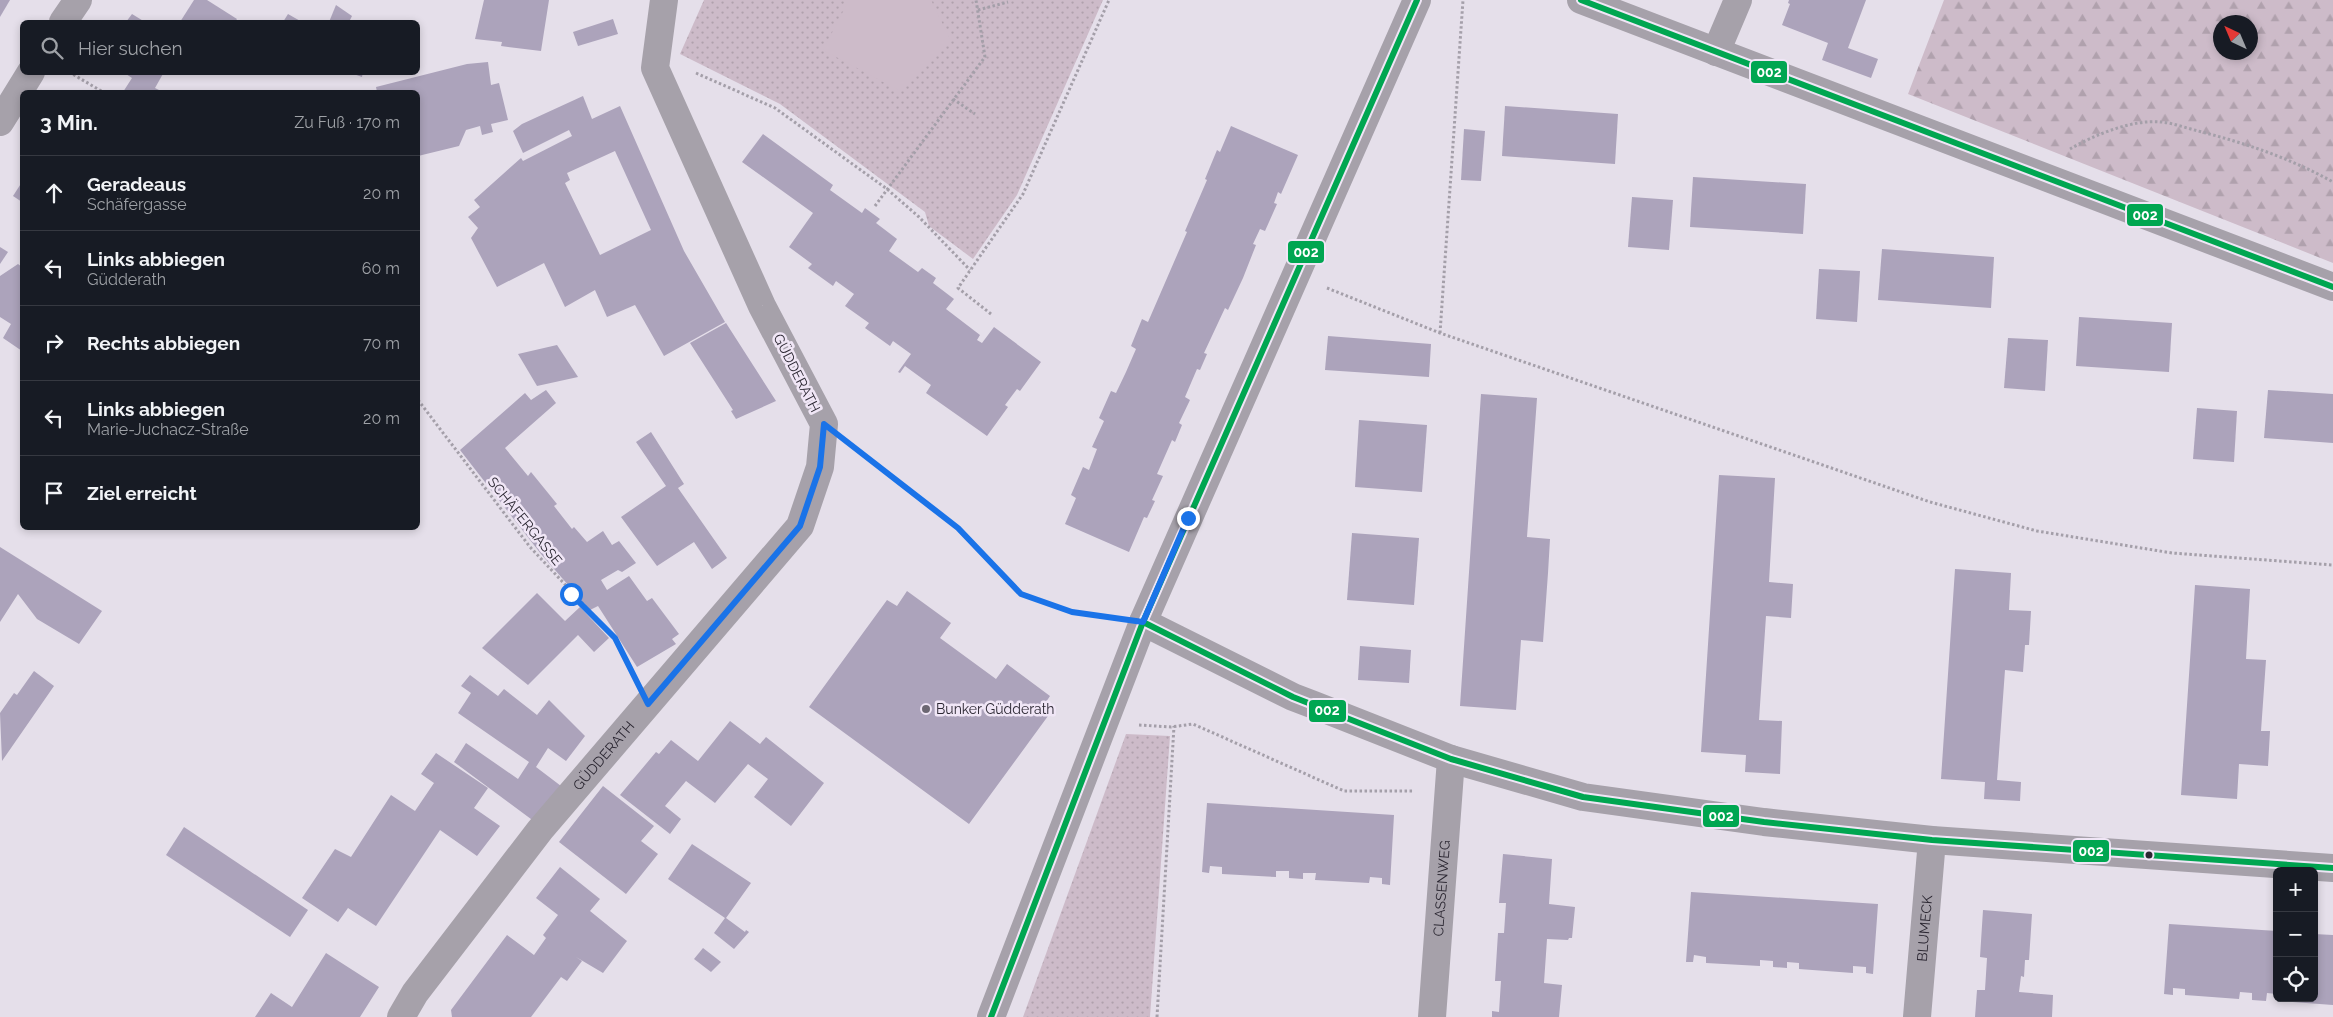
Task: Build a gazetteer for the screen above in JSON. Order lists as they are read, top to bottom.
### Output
{
  "streets": {
    "street": ["GÜDDERATH", "CLASSENWEG", "BLUMECK"],
    "path": ["SCHÄFERGASSE"]
  },
  "crossings": [
    ["GÜDDERATH", "SCHÄFERGASSE"]
  ],
  "places": ["Bunker Güdderath"],
  "lines": ["transit line 002"],
  "north": "top left",
  "page": {
    "search": "Hier suchen",
    "heading": ["3 Min.", "Zu Fuß · 170 m"],
    "list": [
      ["Geradeaus", "Schäfergasse", "20 m"],
      ["Links abbiegen", "Güdderath", "60 m"],
      ["Rechts abbiegen", "70 m"],
      ["Links abbiegen", "Marie-Juchacz-Straße", "20 m"],
      "Ziel erreicht"
    ],
    "map_buttons": ["+", "−"]
  }
}
